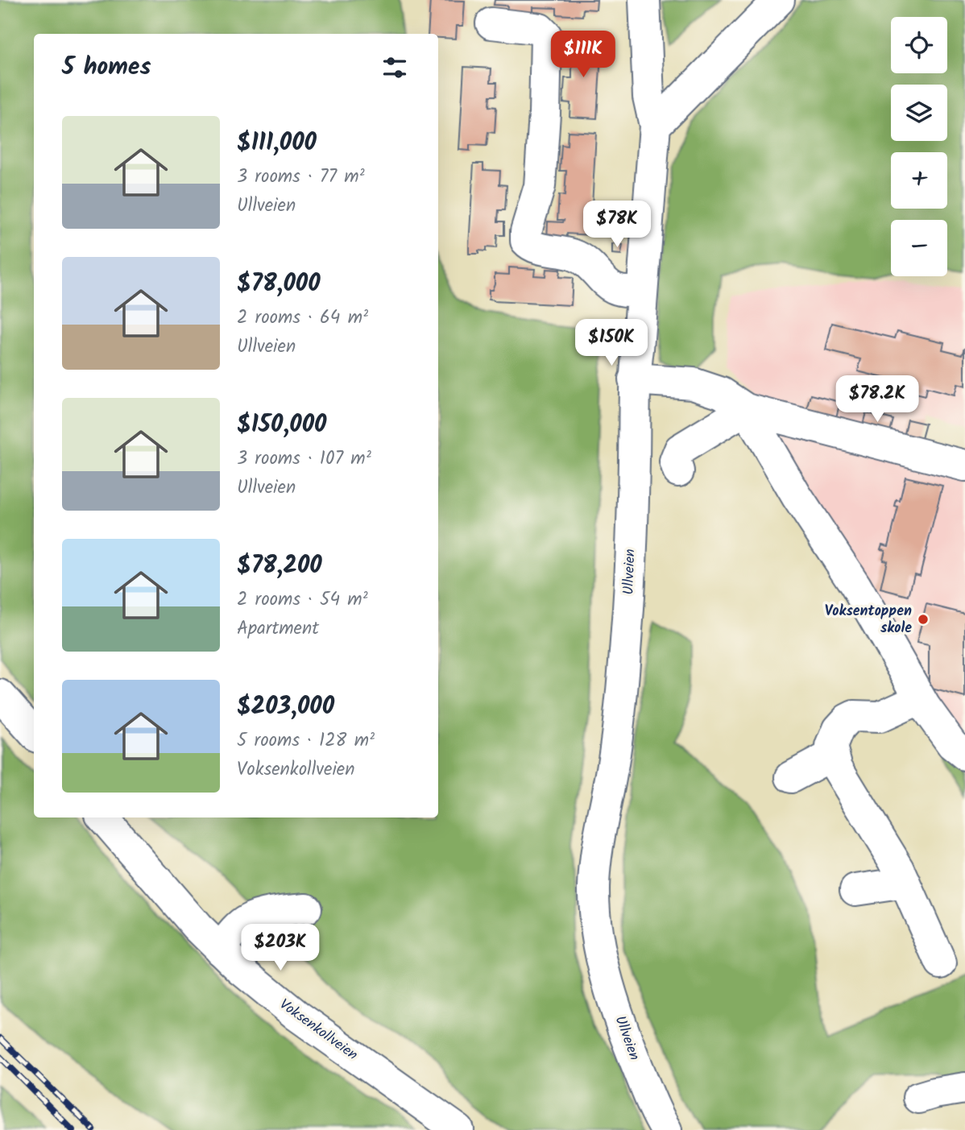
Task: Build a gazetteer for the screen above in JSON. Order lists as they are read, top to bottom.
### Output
{
  "streets": {
    "street": ["Ullveien", "Voksenkollveien"]
  },
  "places": ["Voksentoppen skole"],
  "page": {
    "map_buttons": ["+", "−"],
    "price": [
      "$111K",
      "$78K",
      "$150K",
      "$78.2K",
      "$203K"
    ],
    "heading": "5 homes",
    "list": [
      {
        "name": "$111,000",
        "note": "3 rooms · 77 m² · Ullveien"
      },
      {
        "name": "$78,000",
        "note": "2 rooms · 64 m² · Ullveien"
      },
      {
        "name": "$150,000",
        "note": "3 rooms · 107 m² · Ullveien"
      },
      {
        "name": "$78,200",
        "note": "2 rooms · 54 m² · Apartment"
      },
      {
        "name": "$203,000",
        "note": "5 rooms · 128 m² · Voksenkollveien"
      }
    ]
  }
}
